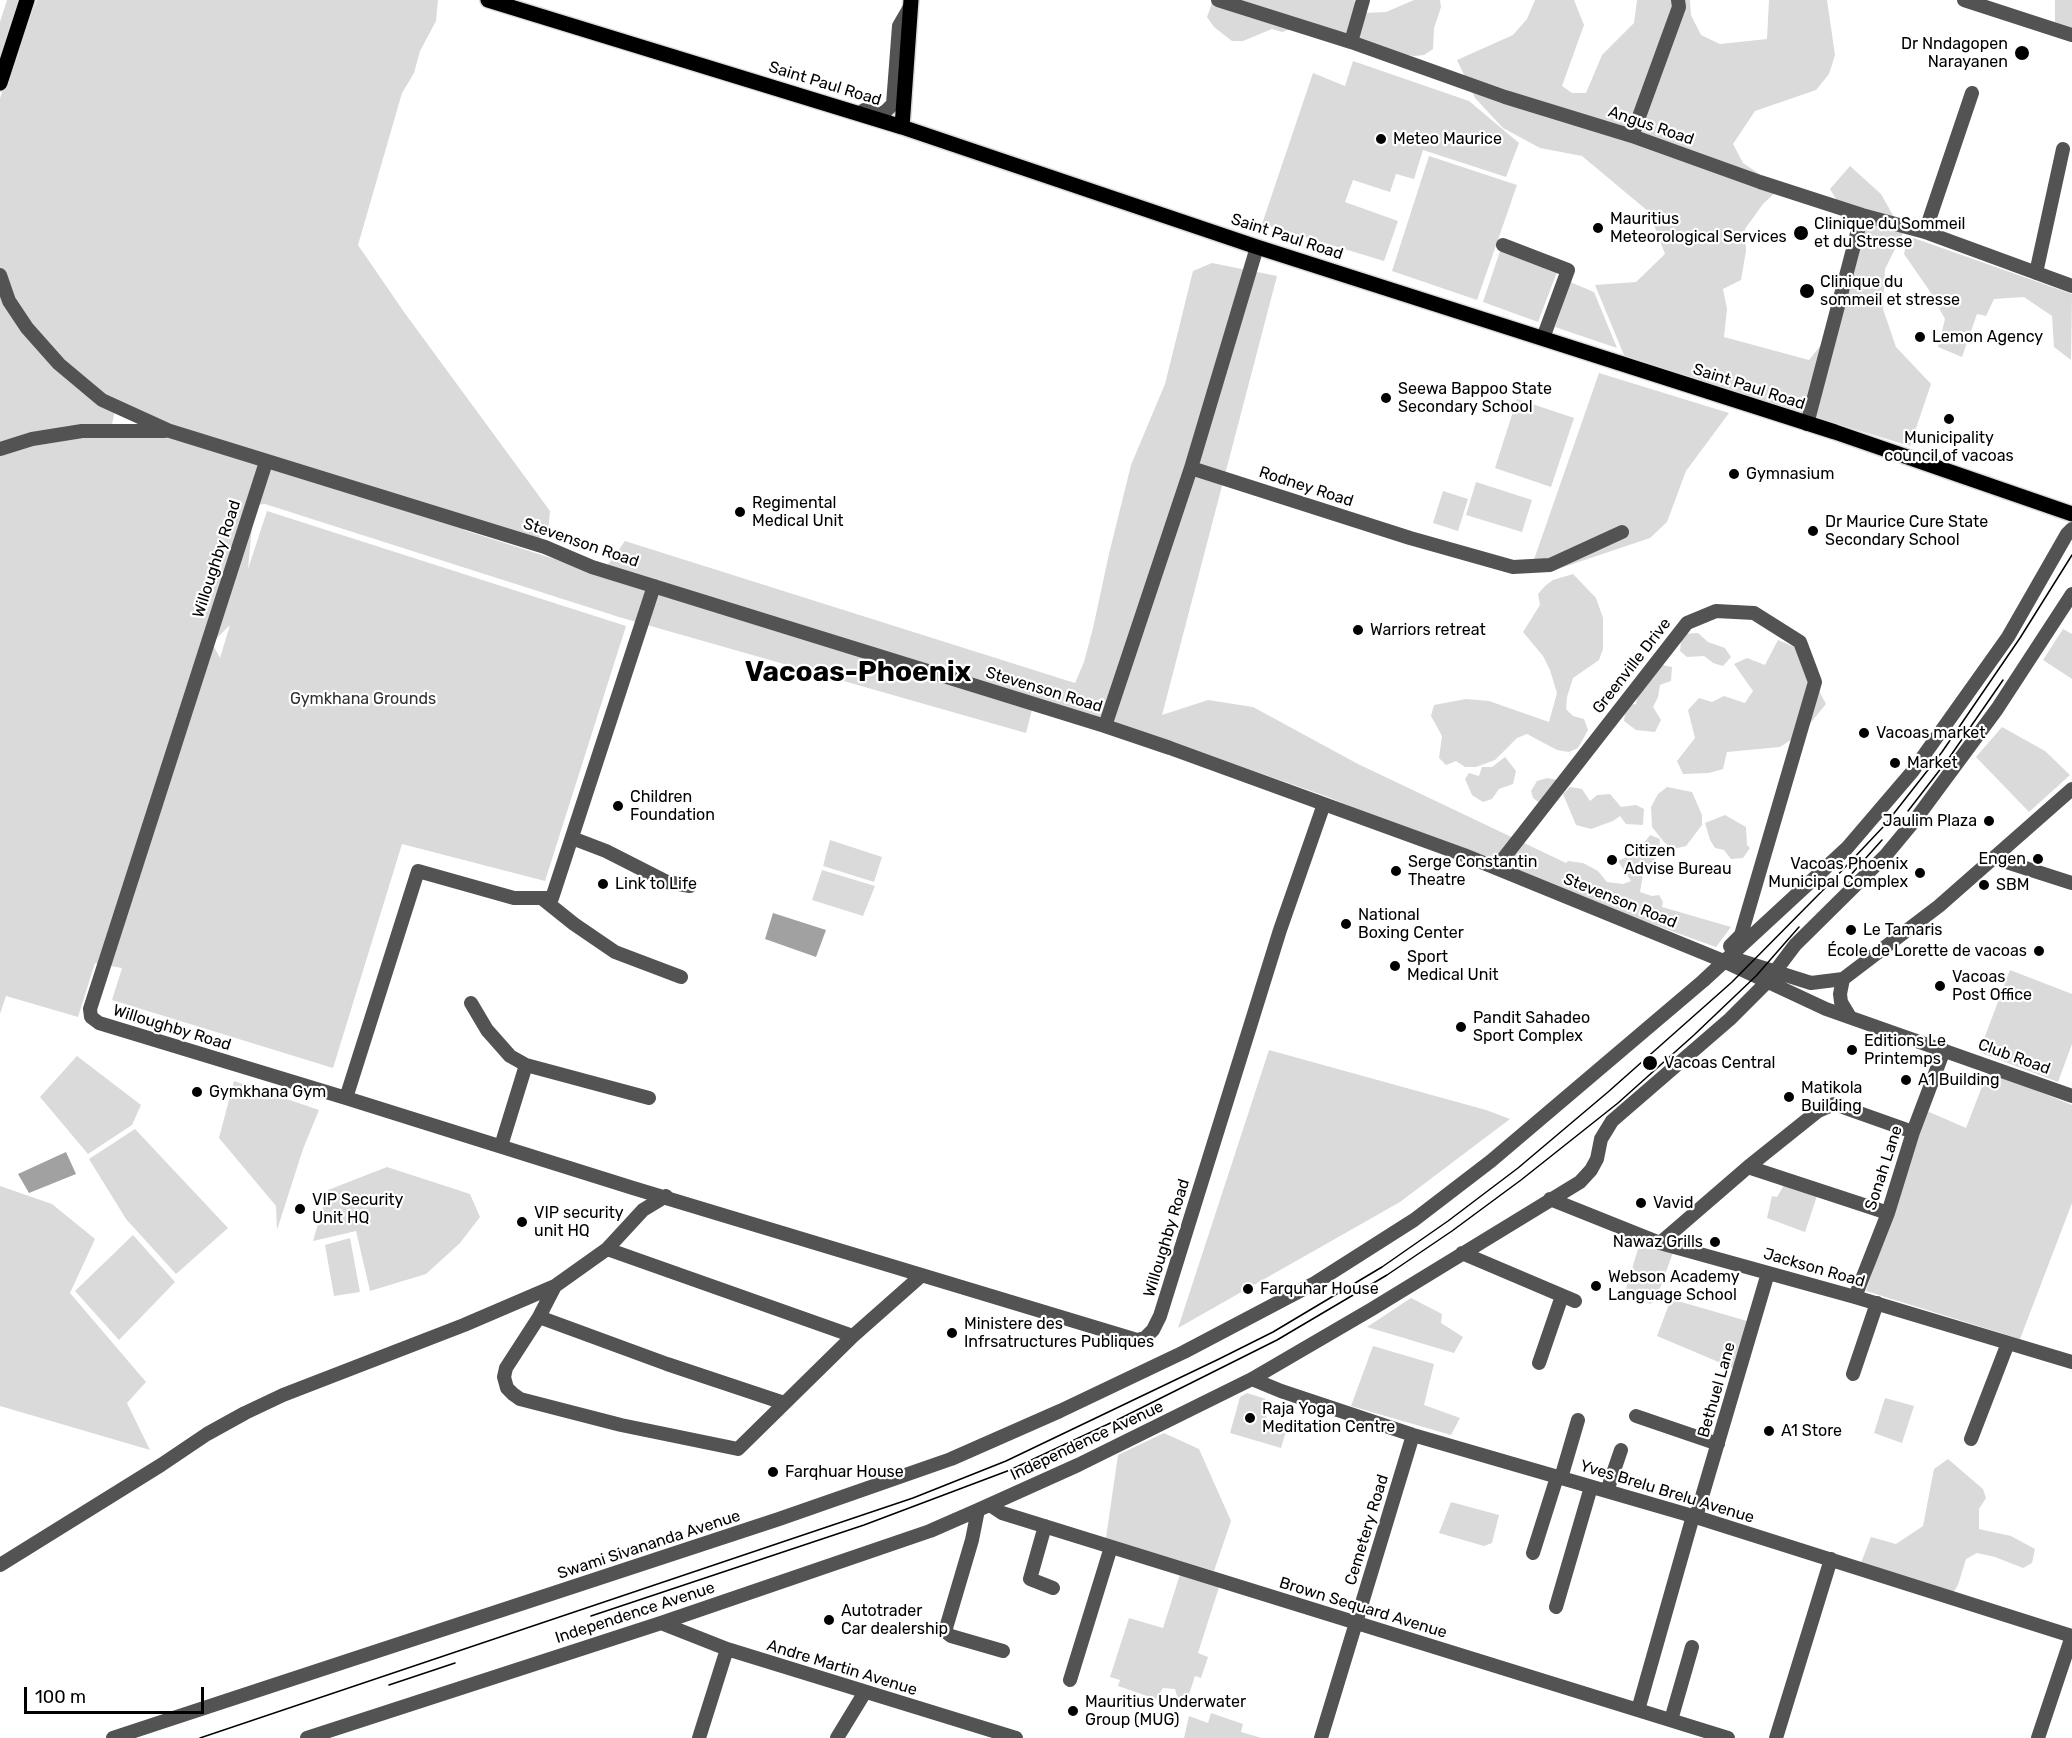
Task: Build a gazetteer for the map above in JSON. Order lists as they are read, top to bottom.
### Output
{
  "streets": {
    "main road": ["Saint Paul Road"],
    "street": [
      "Angus Road",
      "Rodney Road",
      "Stevenson Road",
      "Willoughby Road",
      "Greenville Drive",
      "Club Road",
      "Sonah Lane",
      "Jackson Road",
      "Bethuel Lane",
      "Independence Avenue",
      "Yves Brelu Brelu Avenue",
      "Cemetery Road",
      "Swami Sivananda Avenue",
      "Brown Sequard Avenue",
      "Andre Martin Avenue"
    ]
  },
  "crossings": [
    ["Stevenson Road", "Willoughby Road"],
    ["Stevenson Road", "Greenville Drive"],
    ["Stevenson Road", "Club Road"],
    ["Stevenson Road", "Independence Avenue"],
    ["Stevenson Road", "Swami Sivananda Avenue"],
    ["Greenville Drive", "Swami Sivananda Avenue"],
    ["Club Road", "Sonah Lane"],
    ["Club Road", "Independence Avenue"],
    ["Sonah Lane", "Jackson Road"],
    ["Jackson Road", "Bethuel Lane"],
    ["Jackson Road", "Independence Avenue"],
    ["Bethuel Lane", "Yves Brelu Brelu Avenue"],
    ["Bethuel Lane", "Brown Sequard Avenue"],
    ["Independence Avenue", "Yves Brelu Brelu Avenue"],
    ["Independence Avenue", "Brown Sequard Avenue"],
    ["Independence Avenue", "Andre Martin Avenue"],
    ["Yves Brelu Brelu Avenue", "Cemetery Road"],
    ["Cemetery Road", "Brown Sequard Avenue"]
  ],
  "districts": ["Vacoas-Phoenix"],
  "parks": ["Gymkhana Grounds"],
  "places": [
    "Dr Nndagopen Narayanen",
    "Meteo Maurice",
    "Mauritius Meteorological Services",
    "Clinique du Sommeil et du Stresse",
    "Clinique du sommeil et stresse",
    "Lemon Agency",
    "Seewa Bappoo State Secondary School",
    "Municipality council of vacoas",
    "Gymnasium",
    "Regimental Medical Unit",
    "Dr Maurice Cure State Secondary School",
    "Warriors retreat",
    "Vacoas market",
    "Market",
    "Children Foundation",
    "Jaulim Plaza",
    "Engen",
    "Citizen Advise Bureau",
    "Serge Constantin Theatre",
    "Vacoas Phoenix Municipal Complex",
    "Link to Life",
    "SBM",
    "National Boxing Center",
    "Le Tamaris",
    "École de Lorette de vacoas",
    "Sport Medical Unit",
    "Vacoas Post Office",
    "Pandit Sahadeo Sport Complex",
    "Editions Le Printemps",
    "Vacoas Central",
    "A1 Building",
    "Gymkhana Gym",
    "Matikola Building",
    "Vavid",
    "VIP Security Unit HQ",
    "VIP security unit HQ",
    "Nawaz Grills",
    "Webson Academy Language School",
    "Farquhar House",
    "Ministere des Infrsatructures Publiques",
    "Raja Yoga Meditation Centre",
    "A1 Store",
    "Farqhuar House",
    "Autotrader Car dealership",
    "Mauritius Underwater Group (MUG)"
  ],
  "scale_bar": "100 m"
}
